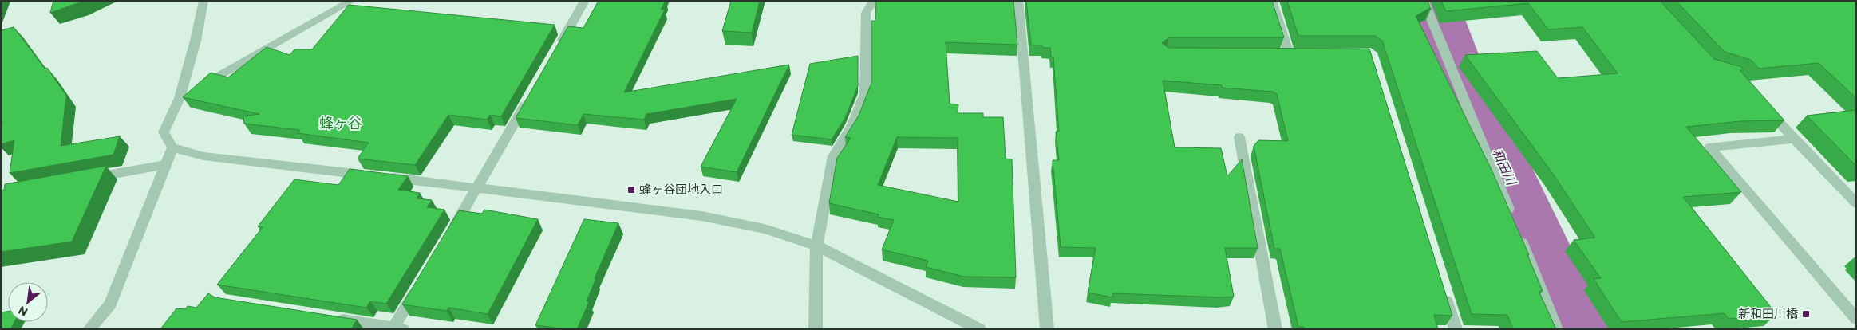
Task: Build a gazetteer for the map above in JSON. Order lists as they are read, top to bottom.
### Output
{
  "districts": ["蜂ヶ谷"],
  "water": ["和田川"],
  "places": {
    "transit": ["蜂ヶ谷団地入口", "新和田川橋"]
  },
  "north": "bottom left"
}
